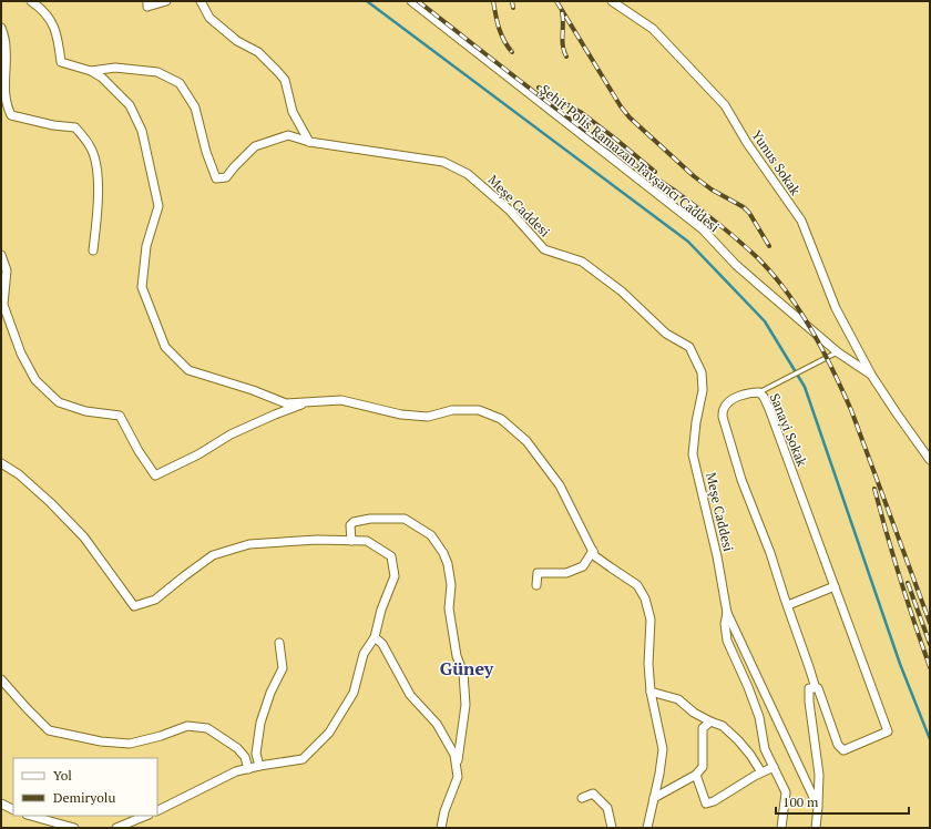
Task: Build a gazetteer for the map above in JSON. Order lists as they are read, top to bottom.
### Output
{
  "streets": {
    "street": [
      "Şehit Polis Ramazan Tavşancı Caddesi",
      "Yunus Sokak",
      "Meşe Caddesi",
      "Sanayi Sokak"
    ]
  },
  "crossings": [
    ["Şehit Polis Ramazan Tavşancı Caddesi", "Yunus Sokak"],
    ["Meşe Caddesi", "Sanayi Sokak"]
  ],
  "districts": ["Güney"],
  "legend": ["Yol", "Demiryolu"],
  "scale_bar": "100 m"
}
